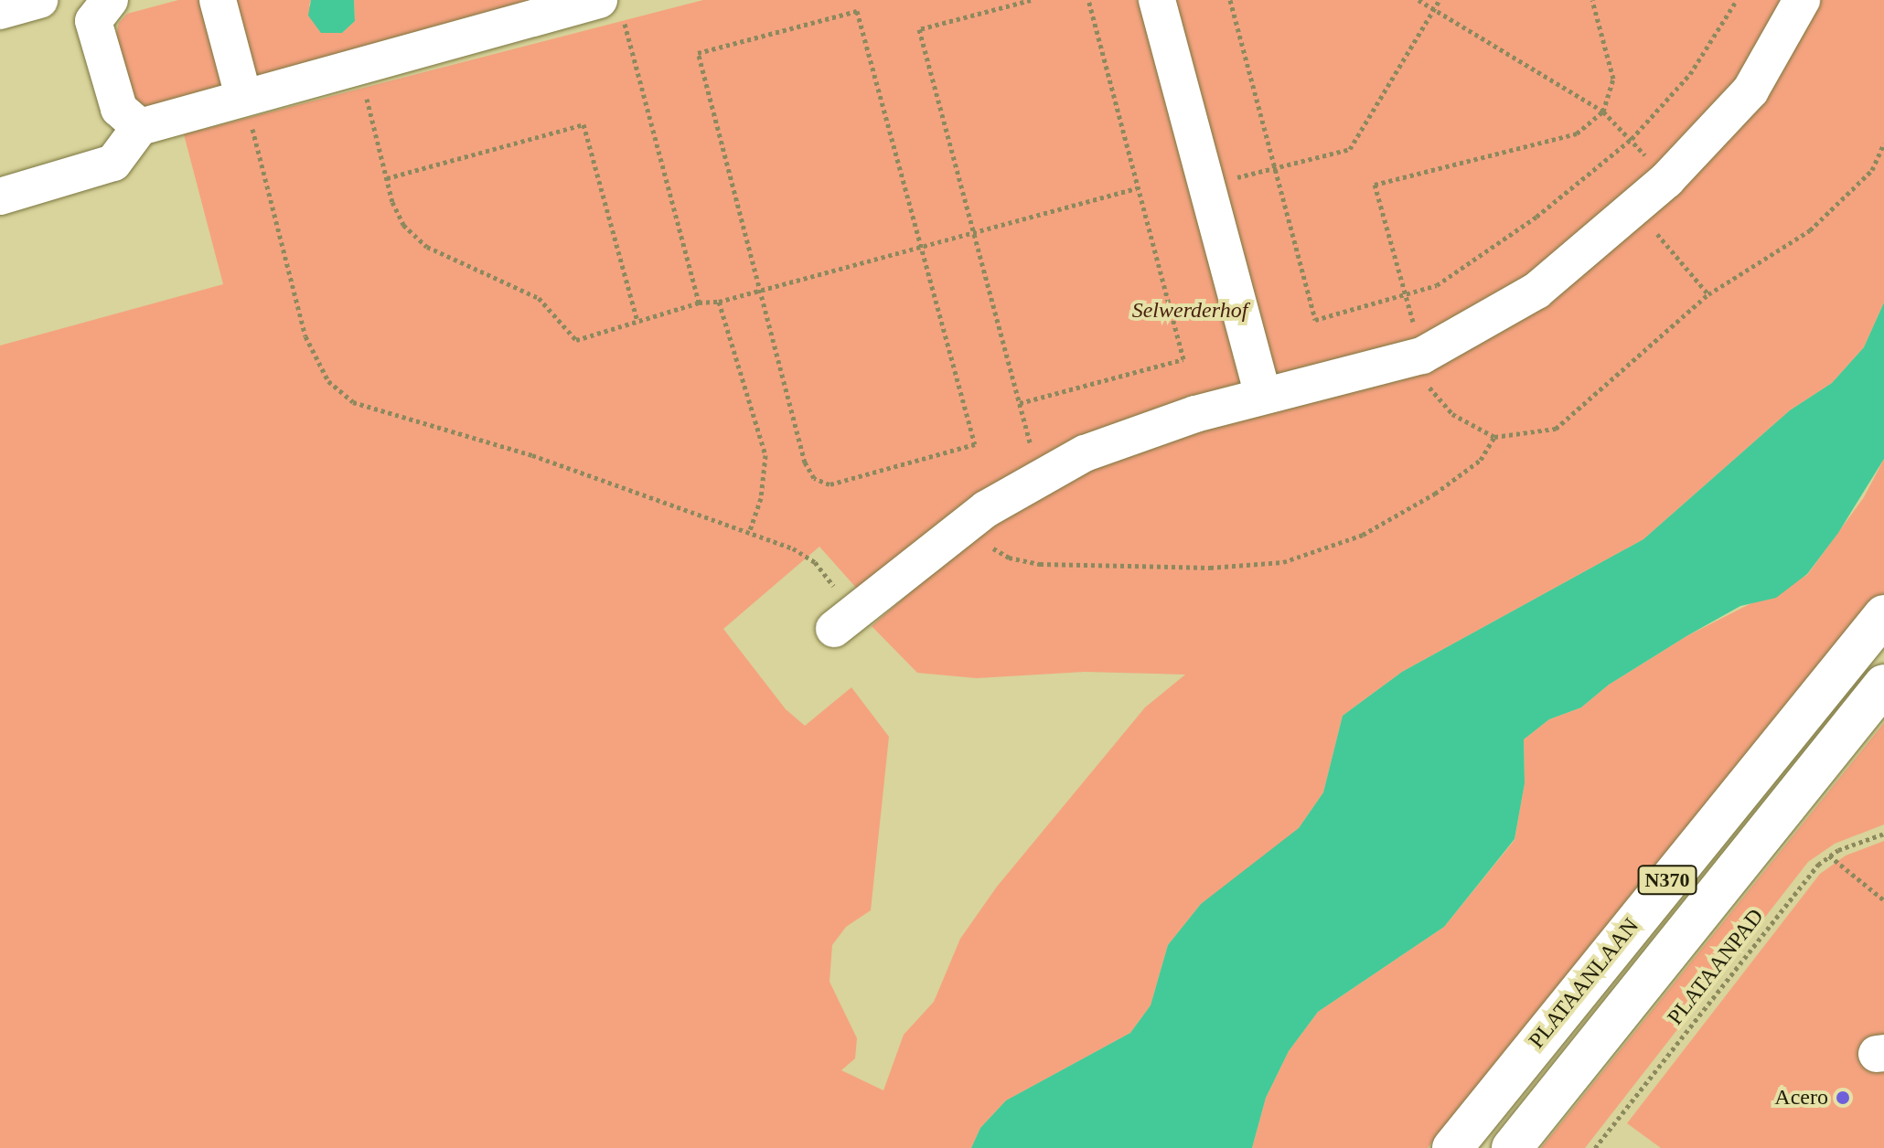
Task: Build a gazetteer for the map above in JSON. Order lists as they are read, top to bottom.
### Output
{
  "streets": {
    "highway": ["N370", "PLATAANLAAN"],
    "path": ["PLATAANPAD"]
  },
  "parks": ["Selwerderhof"],
  "places": ["Acero"]
}
